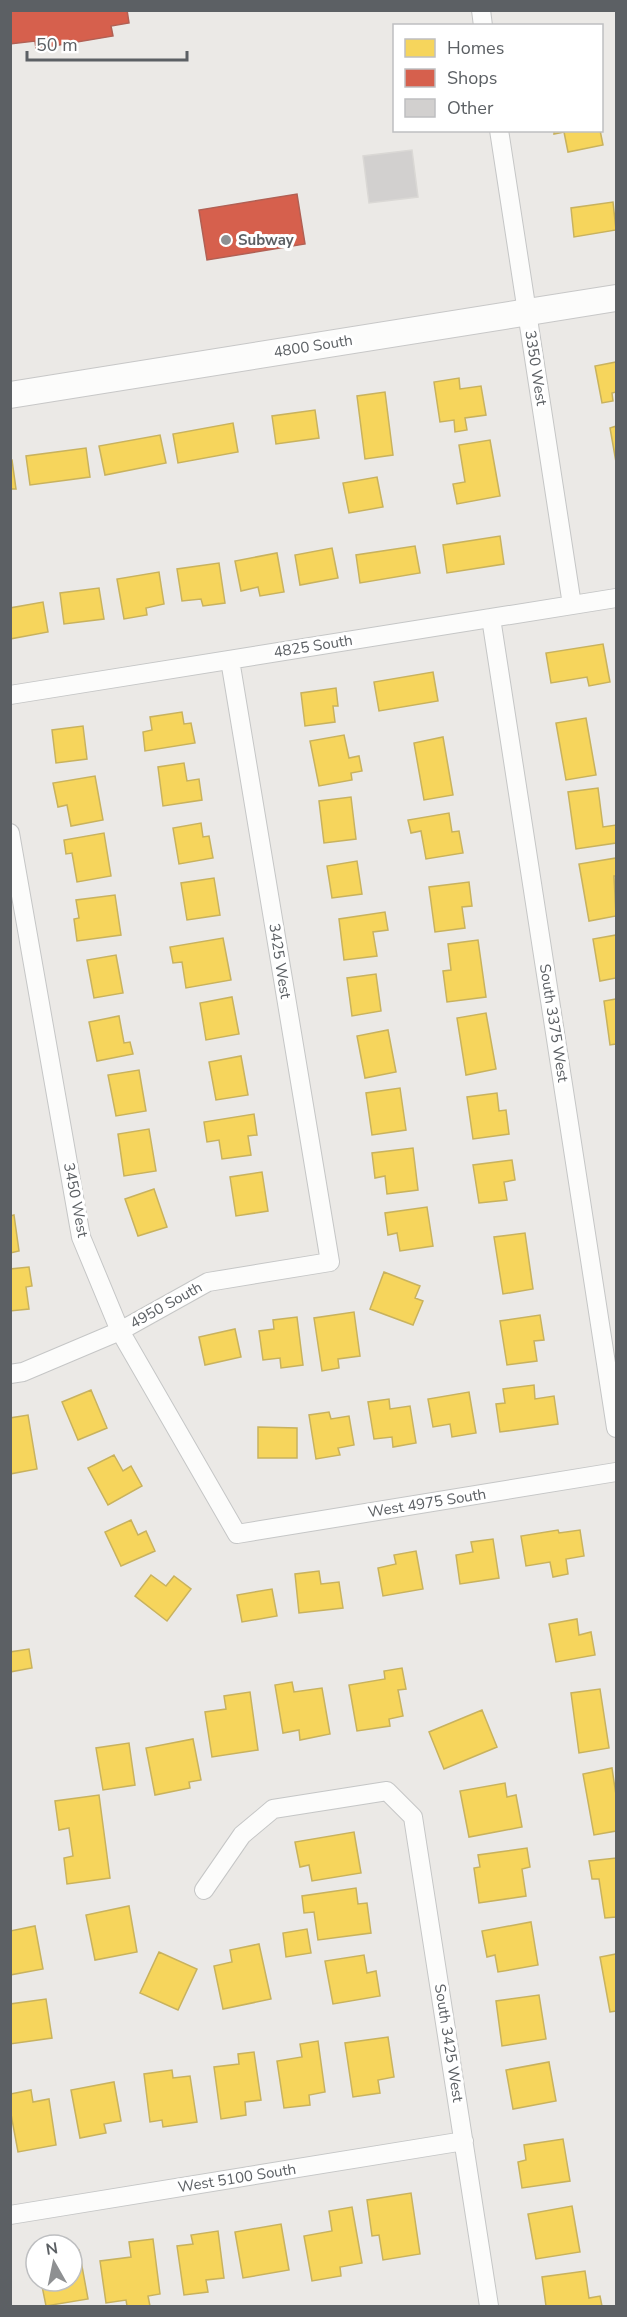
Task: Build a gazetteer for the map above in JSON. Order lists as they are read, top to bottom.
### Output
{
  "streets": {
    "main road": ["4800 South"],
    "street": [
      "3350 West",
      "4825 South",
      "3425 West",
      "South 3375 West",
      "3450 West",
      "4950 South",
      "West 4975 South",
      "South 3425 West",
      "West 5100 South"
    ]
  },
  "crossings": [
    ["4800 South", "3350 West"],
    ["3350 West", "4825 South"],
    ["4825 South", "3425 West"],
    ["4825 South", "South 3375 West"],
    ["3425 West", "4950 South"],
    ["3450 West", "4950 South"],
    ["3450 West", "West 4975 South"],
    ["South 3425 West", "West 5100 South"]
  ],
  "places": ["Subway"],
  "legend": ["Homes", "Shops", "Other"],
  "scale_bar": "50 m",
  "north": "top"
}
